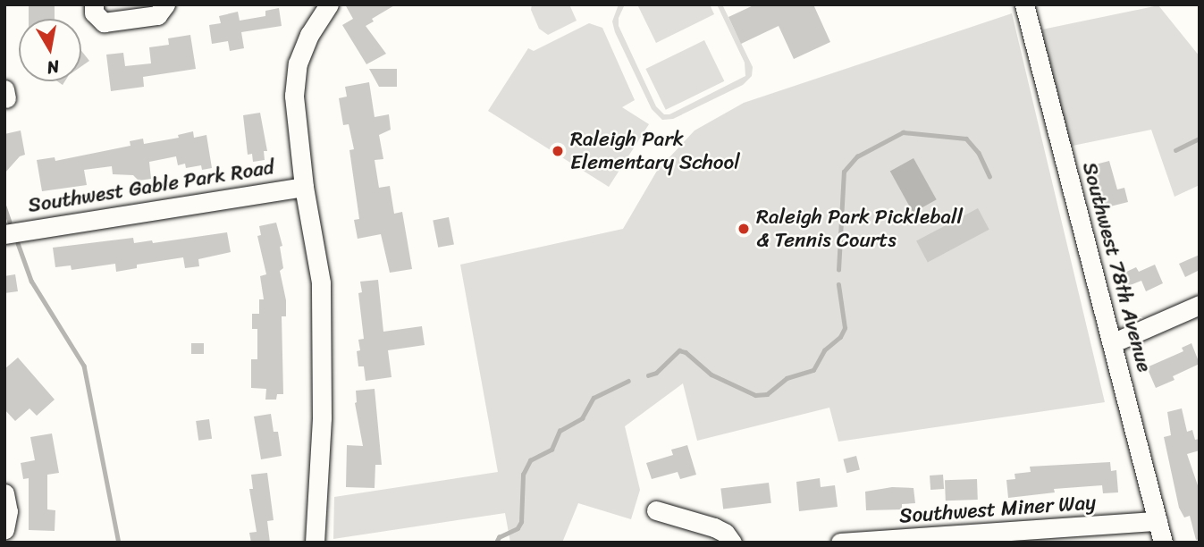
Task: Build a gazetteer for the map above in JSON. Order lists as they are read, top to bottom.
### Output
{
  "streets": {
    "street": ["Southwest Gable Park Road", "Southwest 78th Avenue", "Southwest Miner Way"]
  },
  "crossings": [
    ["Southwest 78th Avenue", "Southwest Miner Way"]
  ],
  "places": ["Raleigh Park Elementary School", "Raleigh Park Pickleball & Tennis Courts"],
  "north": "bottom"
}
